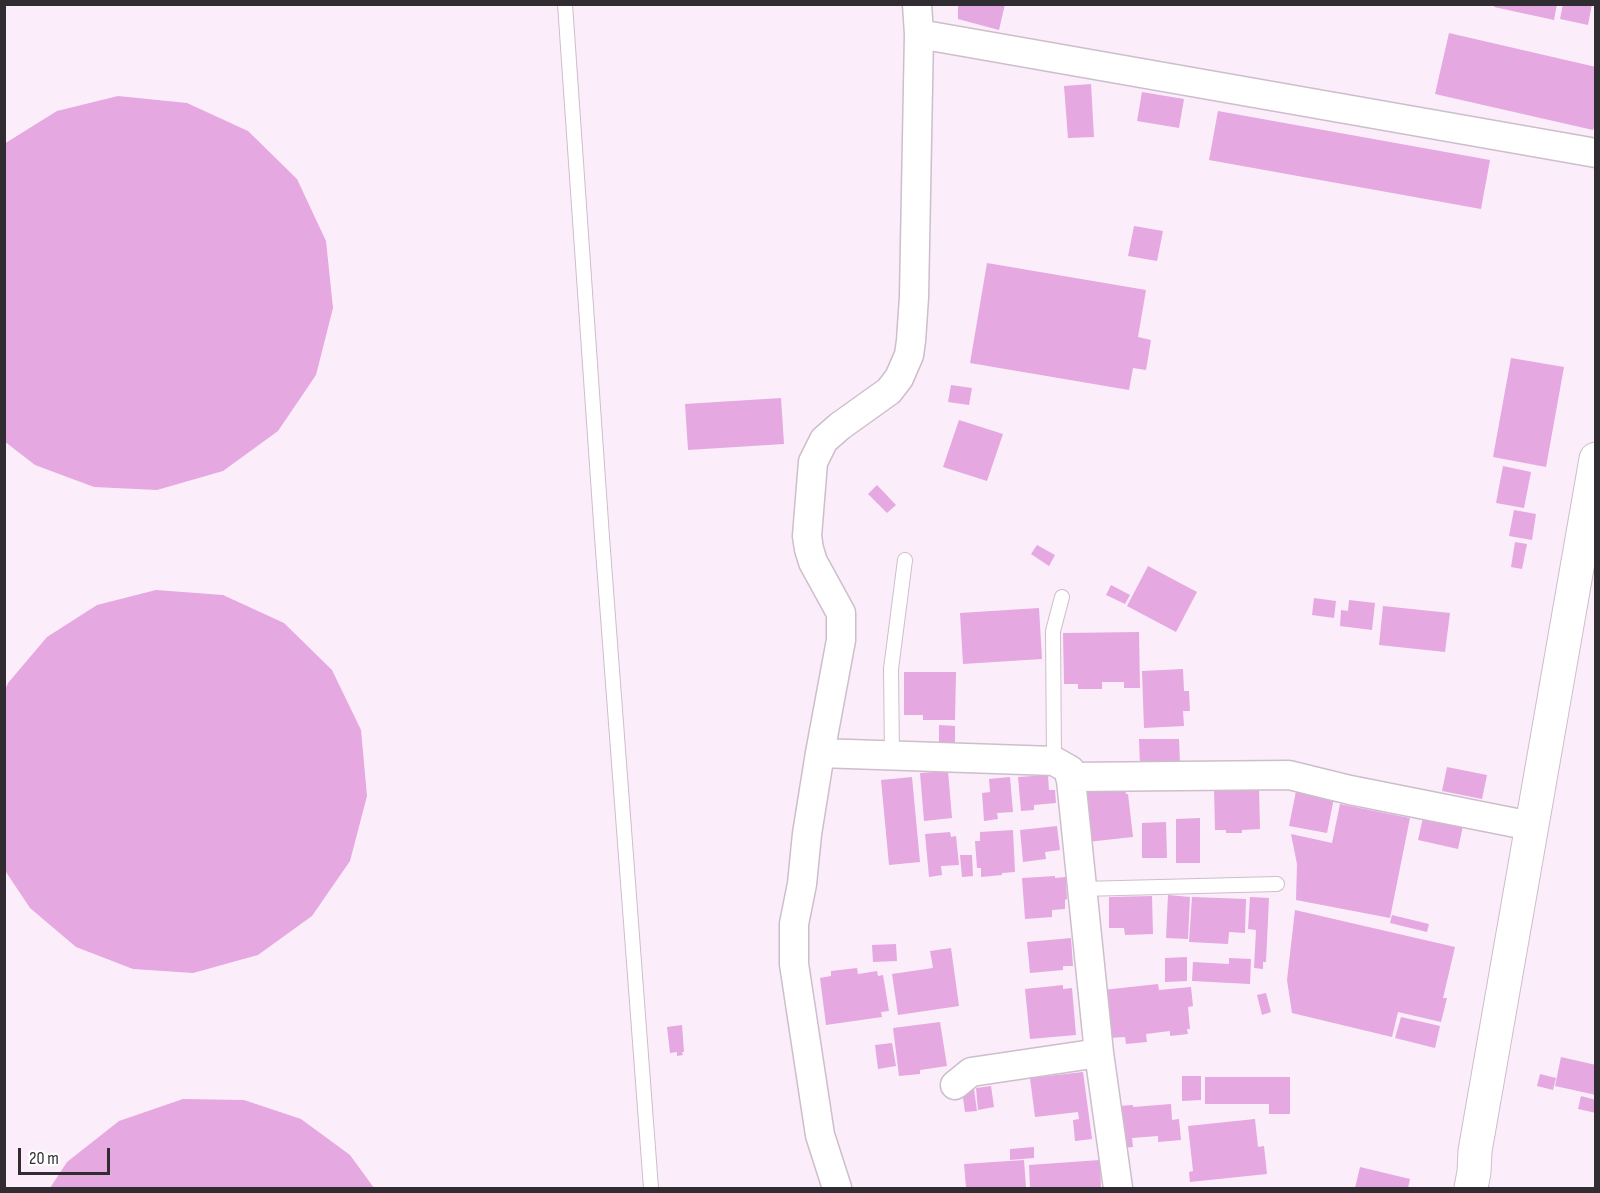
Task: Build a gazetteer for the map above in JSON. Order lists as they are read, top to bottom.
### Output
{
  "scale_bar": "20 m"
}
